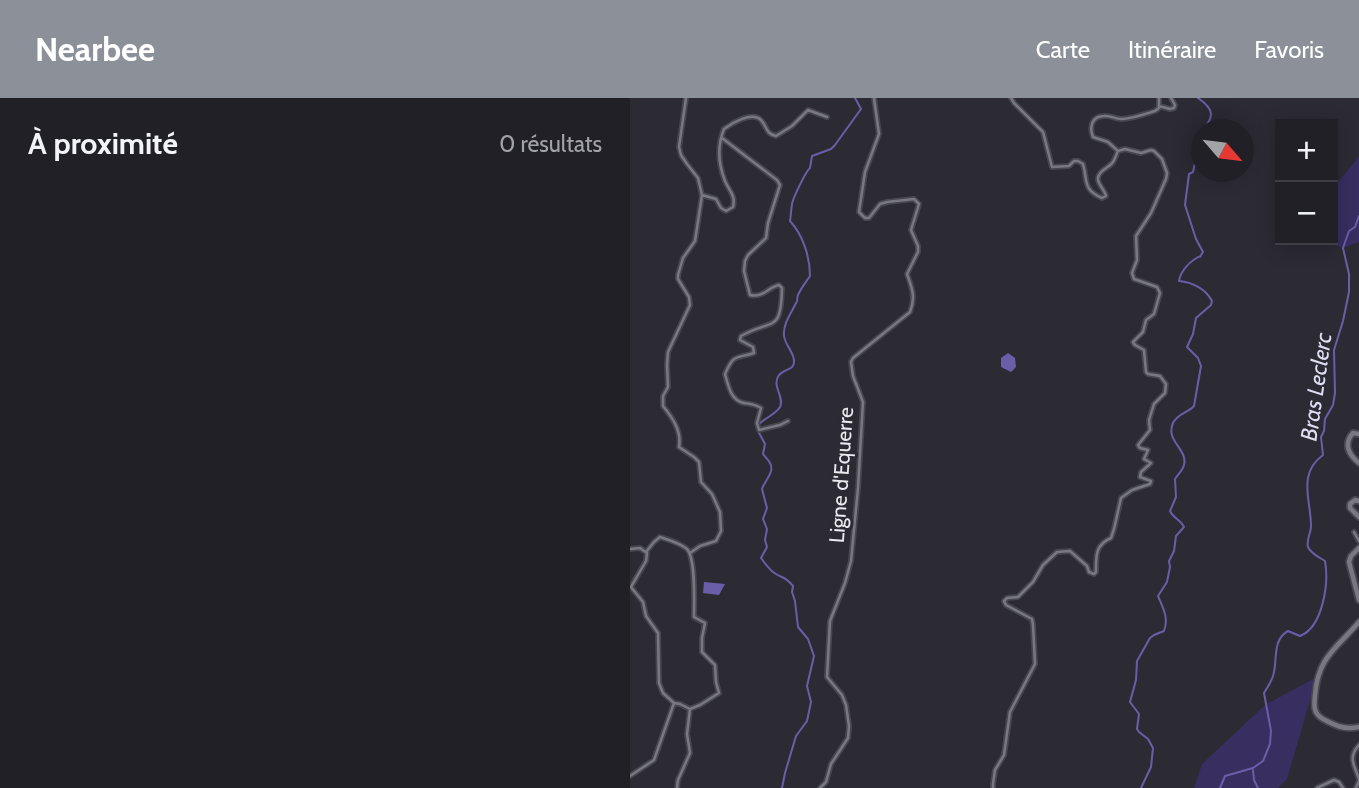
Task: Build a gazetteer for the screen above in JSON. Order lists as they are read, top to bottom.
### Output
{
  "streets": {
    "street": ["Ligne d'Equerre"]
  },
  "water": ["Bras Leclerc"],
  "north": "bottom right",
  "page": {
    "header": "Nearbee",
    "nav": ["Carte", "Itinéraire", "Favoris"],
    "heading": ["À proximité", "0 résultats"],
    "map_buttons": ["+", "−"]
  }
}
